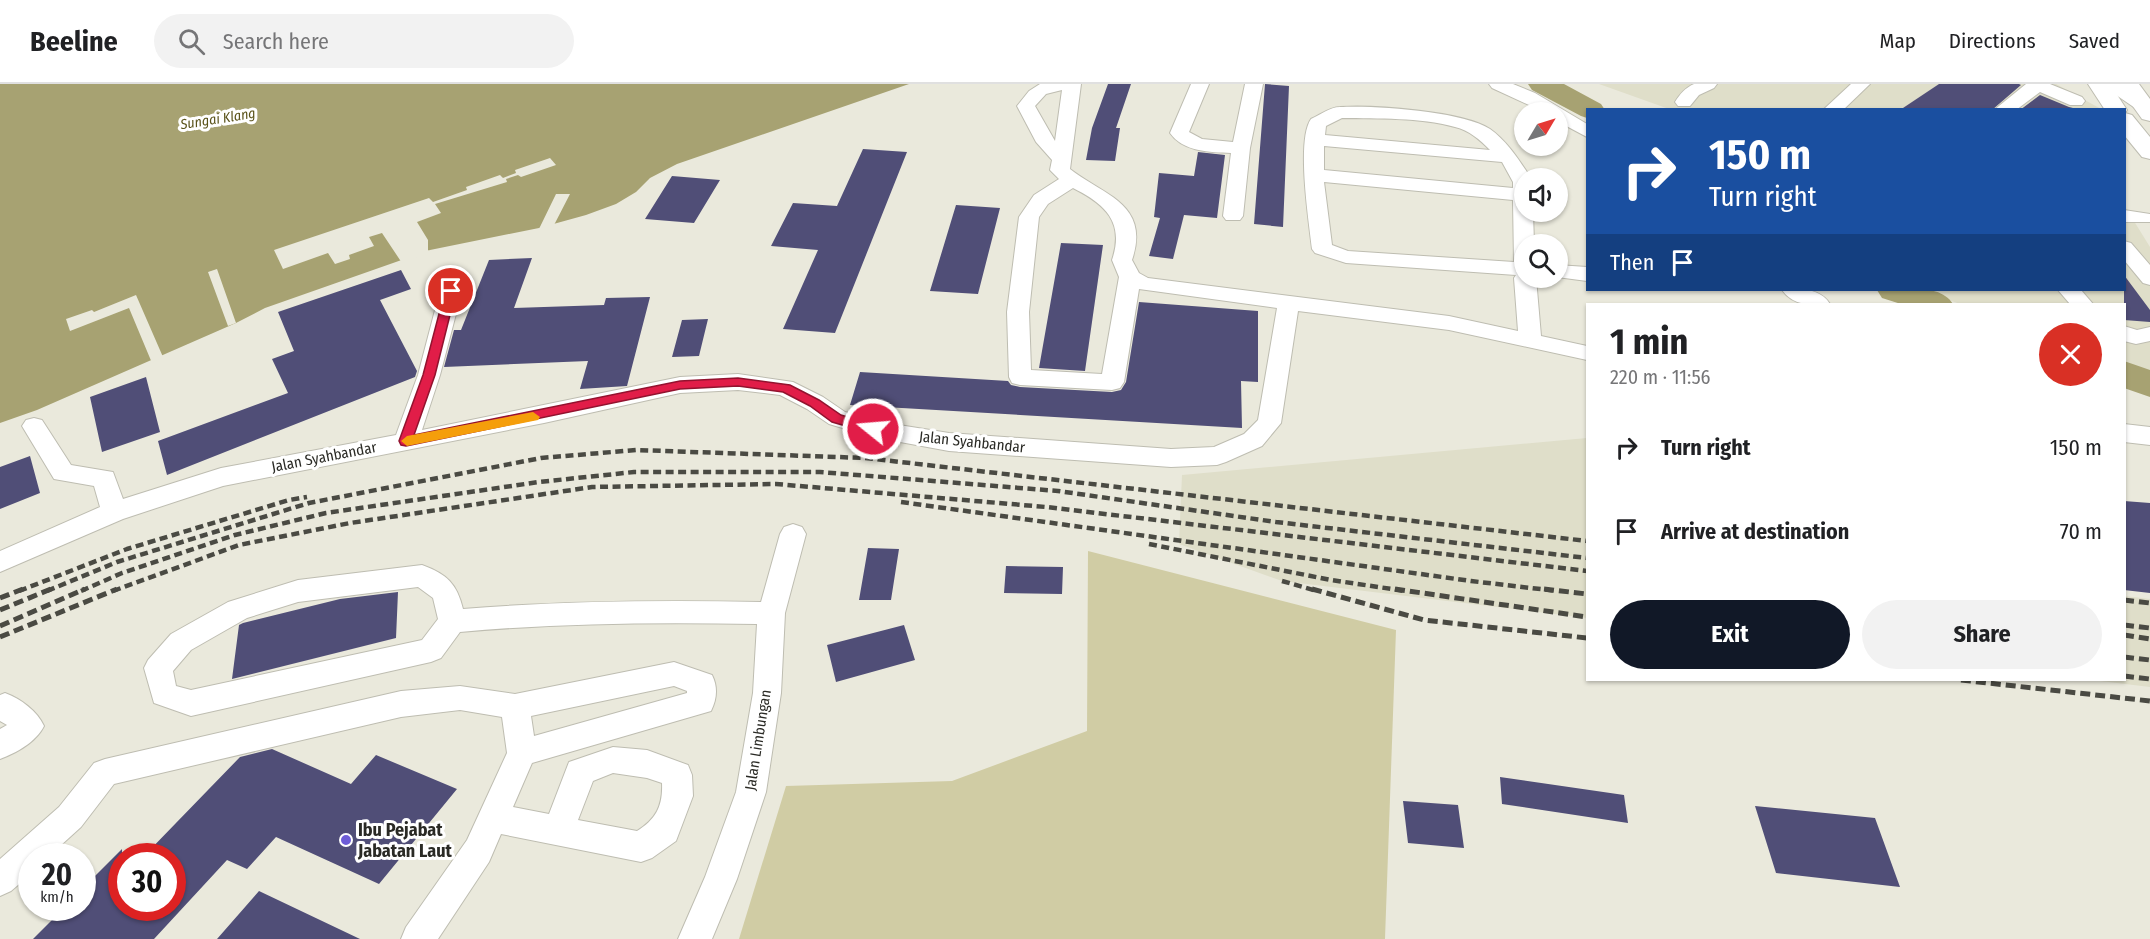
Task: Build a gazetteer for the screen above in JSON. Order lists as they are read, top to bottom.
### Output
{
  "streets": {
    "street": ["Jalan Syahbandar", "Jalan Limbungan"]
  },
  "water": ["Sungai Klang"],
  "places": ["Ibu Pejabat Jabatan Laut"],
  "north": "top right",
  "page": {
    "header": "Beeline",
    "search": "Search here",
    "nav": ["Map", "Directions", "Saved"],
    "turn": ["150 m", "Turn right"],
    "then": "Then",
    "heading": ["1 min", "220 m · 11:56"],
    "list": [
      {
        "name": "Turn right",
        "value": "150 m"
      },
      {
        "name": "Arrive at destination",
        "value": "70 m"
      }
    ],
    "buttons": ["Exit", "Share"],
    "speed": "20 km/h",
    "limit": "30"
  }
}
